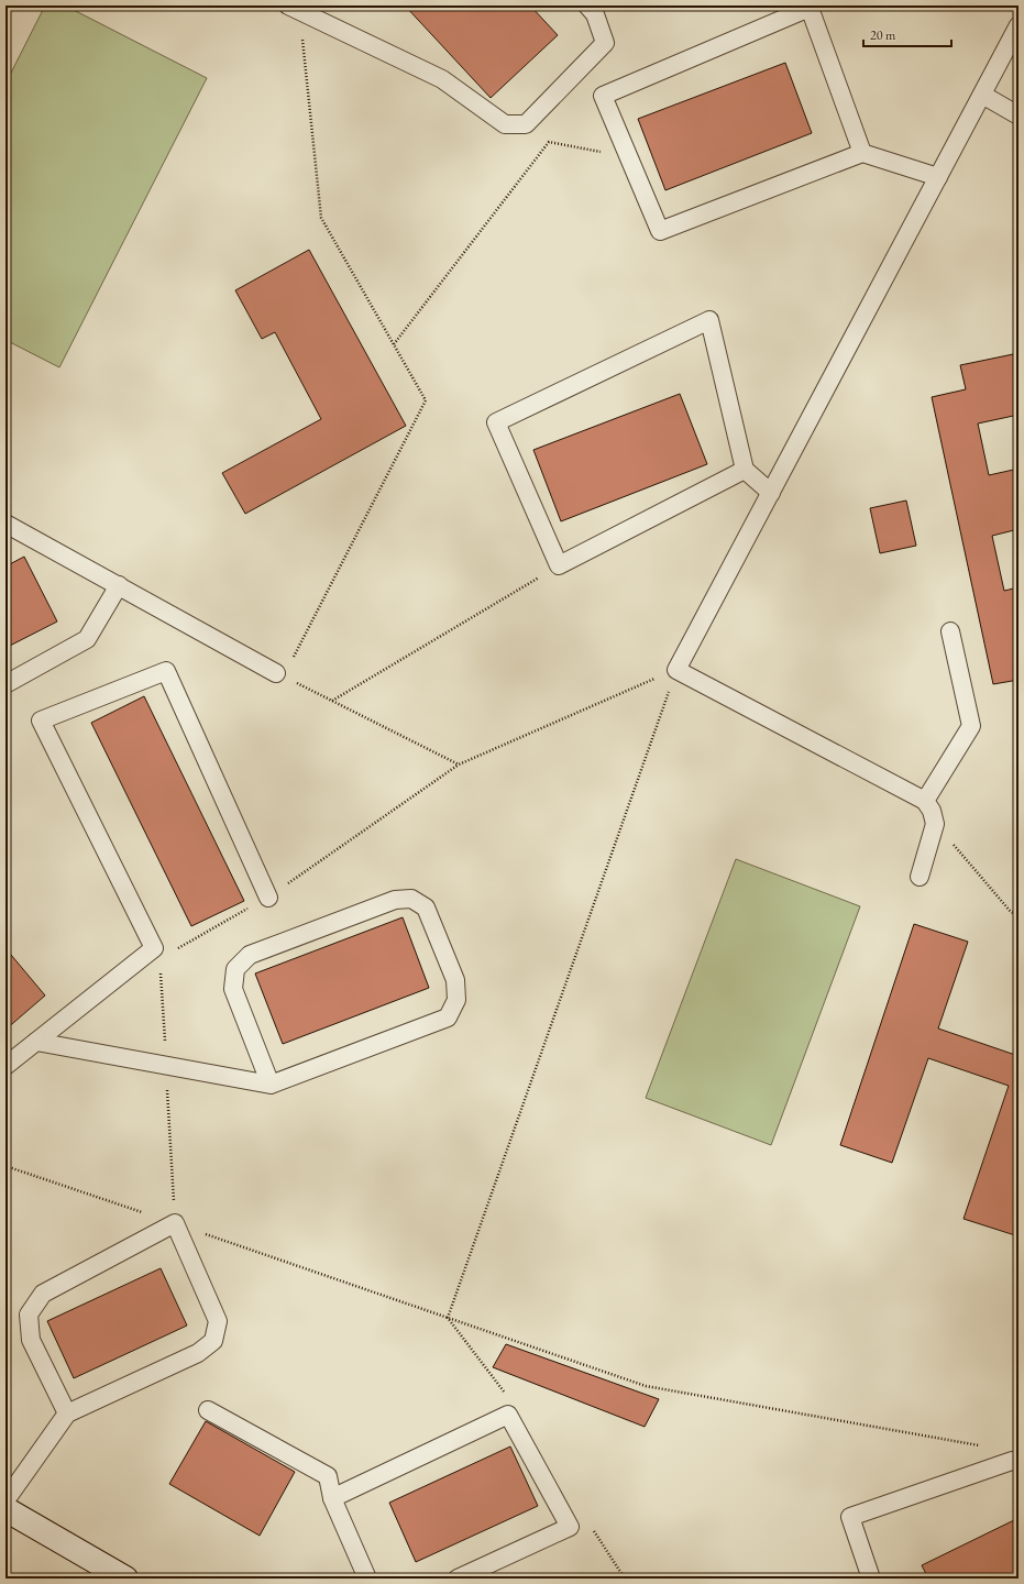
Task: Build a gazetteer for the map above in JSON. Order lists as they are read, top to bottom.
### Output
{
  "scale_bar": "20 m"
}
